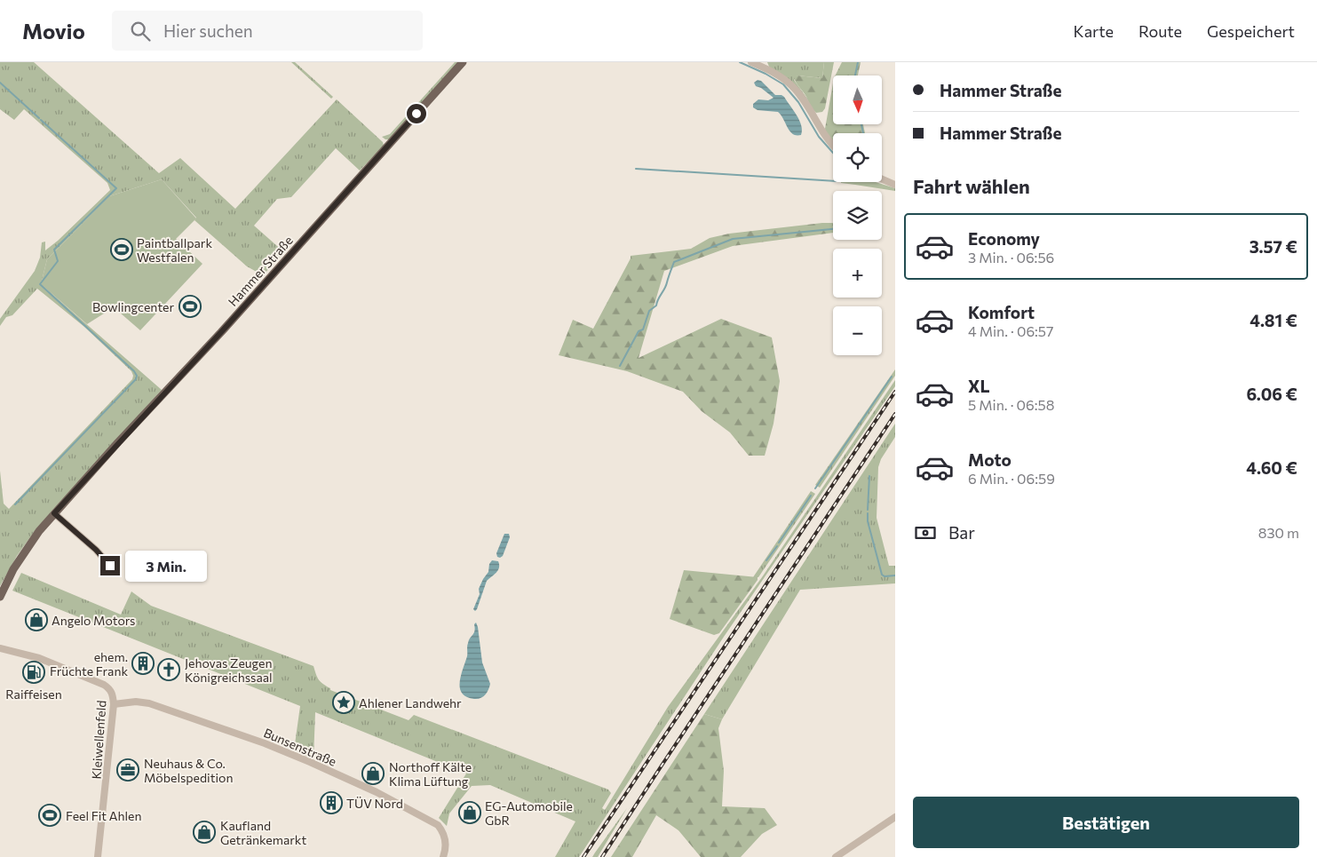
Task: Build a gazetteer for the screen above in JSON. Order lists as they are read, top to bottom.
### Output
{
  "streets": {
    "main road": ["Hammer Straße"],
    "street": ["Kleiwellenfeld", "Bunsenstraße"]
  },
  "crossings": [
    ["Kleiwellenfeld", "Bunsenstraße"]
  ],
  "places": {
    "sports": ["Paintballpark Westfalen", "Bowlingcenter", "Feel Fit Ahlen"],
    "shop": [
      "Angelo Motors",
      "Northoff Kälte Klima Lüftung",
      "EG-Automobile GbR",
      "Kaufland Getränkemarkt"
    ],
    "building": ["ehem. Früchte Frank", "TÜV Nord"],
    "church": ["Jehovas Zeugen Königreichssaal"],
    "fuel station": ["Raiffeisen"],
    "place": ["Ahlener Landwehr"],
    "office": ["Neuhaus & Co. Möbelspedition"]
  },
  "north": "bottom",
  "page": {
    "header": "Movio",
    "search": "Hier suchen",
    "nav": ["Karte", "Route", "Gespeichert"],
    "banner": ["Hammer Straße", "Hammer Straße"],
    "map_buttons": ["+", "−"],
    "heading": "Fahrt wählen",
    "list": [
      {
        "name": "Economy",
        "note": "3 Min. · 06:56",
        "value": "3.57 €"
      },
      {
        "name": "Komfort",
        "note": "4 Min. · 06:57",
        "value": "4.81 €"
      },
      {
        "name": "XL",
        "note": "5 Min. · 06:58",
        "value": "6.06 €"
      },
      {
        "name": "Moto",
        "note": "6 Min. · 06:59",
        "value": "4.60 €"
      }
    ],
    "pay": ["Bar", "830 m"],
    "bubble": "3 Min.",
    "buttons": "Bestätigen"
  }
}
